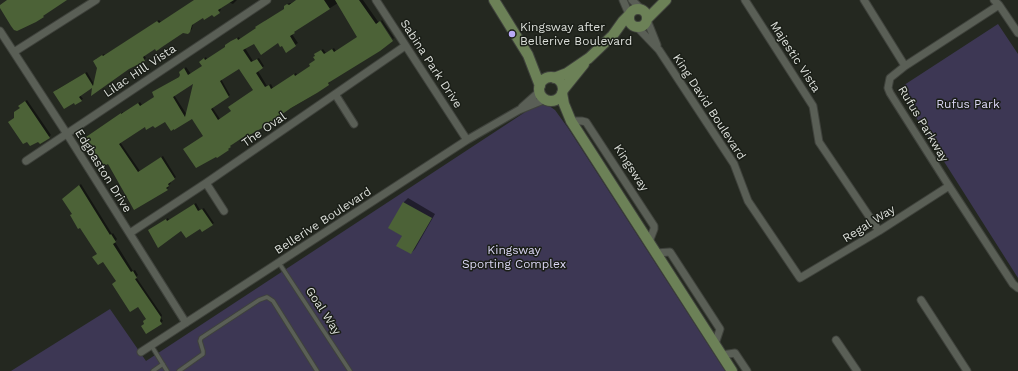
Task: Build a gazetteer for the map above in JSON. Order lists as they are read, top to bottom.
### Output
{
  "streets": {
    "main road": ["Kingsway"],
    "street": [
      "Majestic Vista",
      "Sabina Park Drive",
      "Lilac Hill Vista",
      "King David Boulevard",
      "Rufus Parkway",
      "The Oval",
      "Edgbaston Drive",
      "Bellerive Boulevard",
      "Regal Way"
    ],
    "lane": ["Goal Way"]
  },
  "crossings": [
    ["Majestic Vista", "Regal Way"],
    ["Sabina Park Drive", "The Oval"],
    ["Sabina Park Drive", "Bellerive Boulevard"],
    ["Lilac Hill Vista", "Edgbaston Drive"],
    ["King David Boulevard", "Regal Way"],
    ["Rufus Parkway", "Regal Way"],
    ["The Oval", "Edgbaston Drive"],
    ["Kingsway", "Bellerive Boulevard"],
    ["Edgbaston Drive", "Bellerive Boulevard"],
    ["Bellerive Boulevard", "Goal Way"]
  ],
  "parks": ["Rufus Park", "Kingsway Sporting Complex"],
  "places": ["Kingsway after Bellerive Boulevard"]
}
